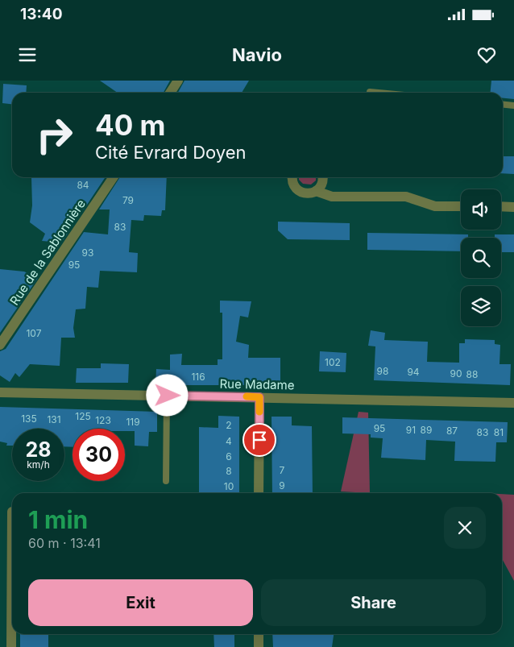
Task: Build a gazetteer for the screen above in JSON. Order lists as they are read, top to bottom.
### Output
{
  "streets": {
    "street": ["Rue de la Sablonnière", "Rue Madame"]
  },
  "house_numbers": [
    "84",
    "79",
    "83",
    "93",
    "95",
    "107",
    "102",
    "98",
    "94",
    "90",
    "88",
    "116",
    "125",
    "135",
    "131",
    "123",
    "119",
    "2",
    "95",
    "91",
    "89",
    "87",
    "83",
    "81",
    "4",
    "6",
    "7",
    "8",
    "9",
    "10"
  ],
  "page": {
    "status": "13:40",
    "header": "Navio",
    "turn": ["40 m", "Cité Evrard Doyen"],
    "speed": "28 km/h",
    "limit": "30",
    "heading": ["1 min", "60 m · 13:41"],
    "buttons": ["Exit", "Share"]
  }
}
